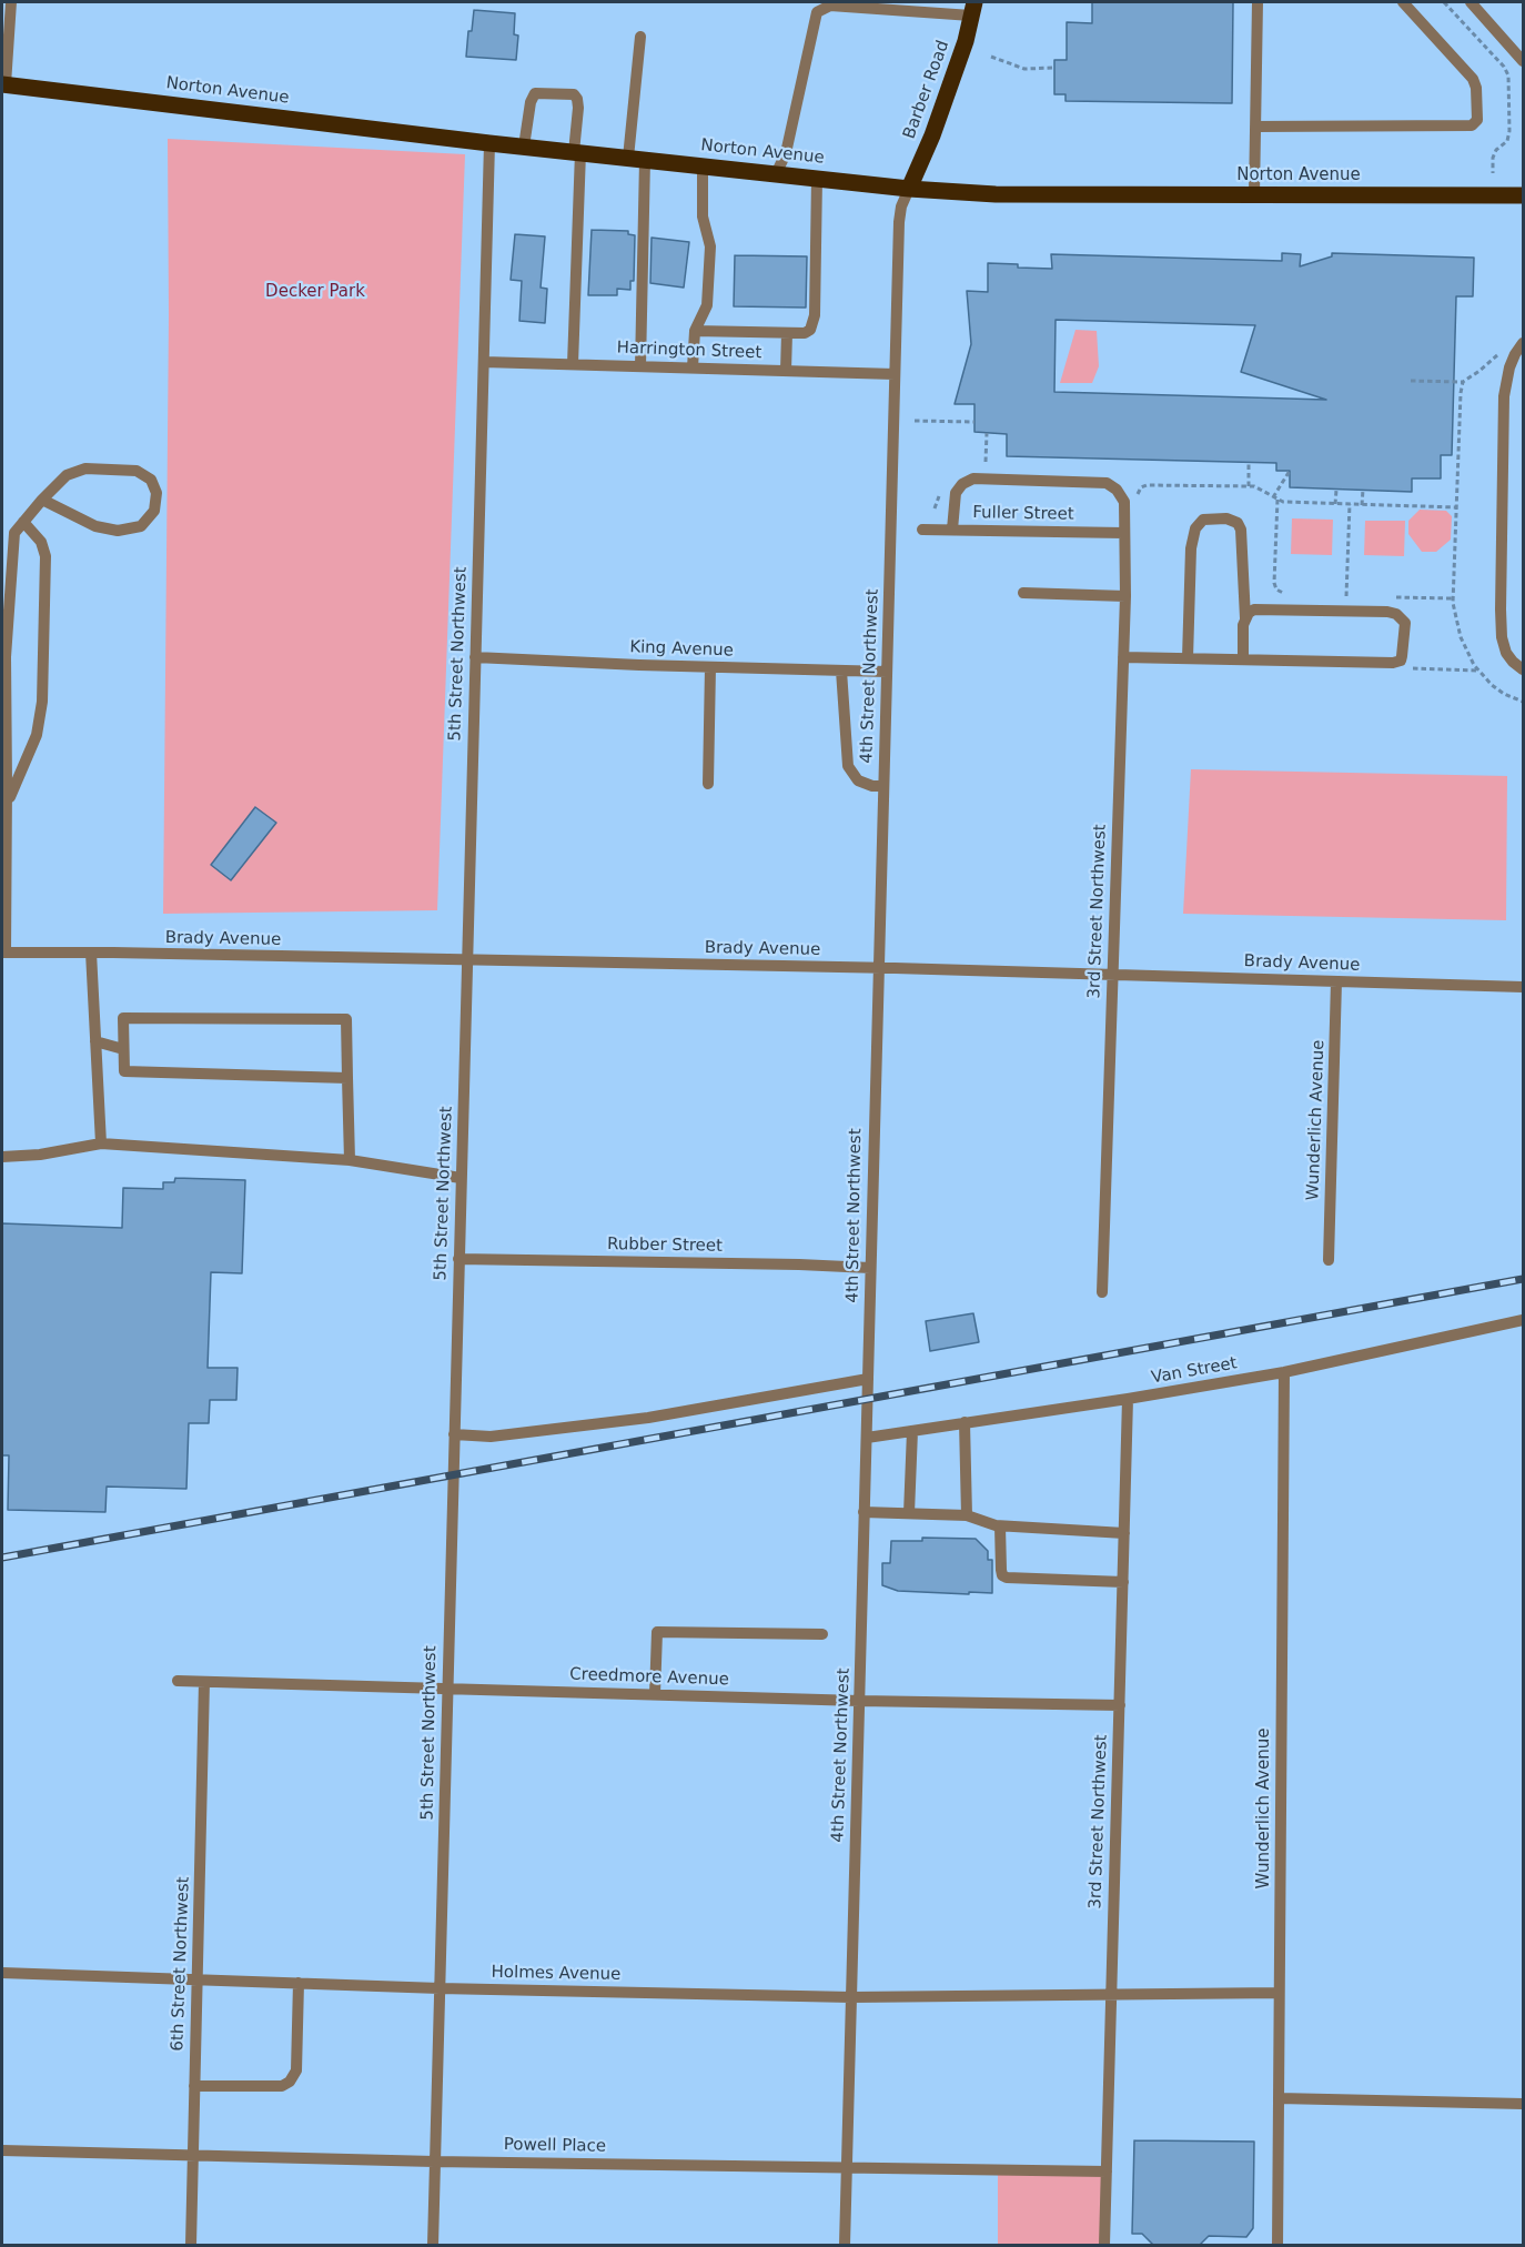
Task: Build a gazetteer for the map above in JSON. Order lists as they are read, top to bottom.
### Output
{
  "streets": {
    "main road": ["Barber Road", "Norton Avenue"],
    "street": [
      "Harrington Street",
      "Fuller Street",
      "King Avenue",
      "5th Street Northwest",
      "4th Street Northwest",
      "3rd Street Northwest",
      "Brady Avenue",
      "Wunderlich Avenue",
      "Rubber Street",
      "Van Street",
      "Creedmore Avenue",
      "6th Street Northwest",
      "Holmes Avenue",
      "Powell Place"
    ]
  },
  "crossings": [
    ["Barber Road", "Norton Avenue"],
    ["Barber Road", "4th Street Northwest"],
    ["Norton Avenue", "5th Street Northwest"],
    ["Norton Avenue", "4th Street Northwest"],
    ["Harrington Street", "5th Street Northwest"],
    ["Harrington Street", "4th Street Northwest"],
    ["Fuller Street", "3rd Street Northwest"],
    ["King Avenue", "5th Street Northwest"],
    ["King Avenue", "4th Street Northwest"],
    ["5th Street Northwest", "Brady Avenue"],
    ["5th Street Northwest", "Rubber Street"],
    ["5th Street Northwest", "Creedmore Avenue"],
    ["5th Street Northwest", "Holmes Avenue"],
    ["5th Street Northwest", "Powell Place"],
    ["4th Street Northwest", "Brady Avenue"],
    ["4th Street Northwest", "Rubber Street"],
    ["4th Street Northwest", "Van Street"],
    ["4th Street Northwest", "Creedmore Avenue"],
    ["4th Street Northwest", "Holmes Avenue"],
    ["4th Street Northwest", "Powell Place"],
    ["3rd Street Northwest", "Brady Avenue"],
    ["3rd Street Northwest", "Van Street"],
    ["3rd Street Northwest", "Creedmore Avenue"],
    ["3rd Street Northwest", "Holmes Avenue"],
    ["3rd Street Northwest", "Powell Place"],
    ["Brady Avenue", "Wunderlich Avenue"],
    ["Wunderlich Avenue", "Van Street"],
    ["Wunderlich Avenue", "Holmes Avenue"],
    ["Creedmore Avenue", "6th Street Northwest"],
    ["6th Street Northwest", "Holmes Avenue"],
    ["6th Street Northwest", "Powell Place"]
  ],
  "parks": ["Decker Park"]
}
